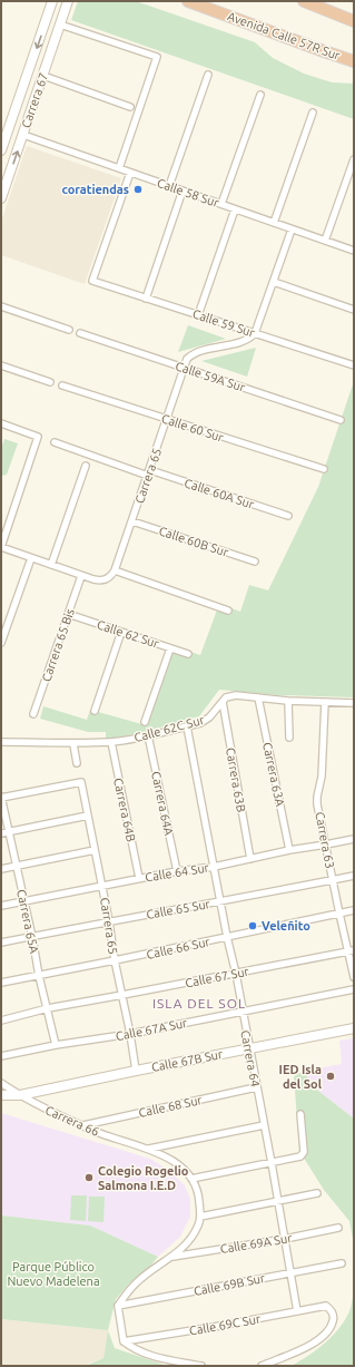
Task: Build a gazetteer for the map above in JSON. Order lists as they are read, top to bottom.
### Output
{
  "streets": {
    "highway": ["Avenida Calle 57R Sur"],
    "street": [
      "Carrera 67",
      "Calle 58 Sur",
      "Calle 59 Sur",
      "Calle 59A Sur",
      "Calle 60 Sur",
      "Carrera 65",
      "Calle 60A Sur",
      "Calle 60B Sur",
      "Calle 62 Sur",
      "Carrera 65 Bis",
      "Calle 62C Sur",
      "Carrera 63A",
      "Carrera 63B",
      "Carrera 64A",
      "Carrera 64B",
      "Carrera 63",
      "Calle 64 Sur",
      "Calle 65 Sur",
      "Carrera 65A",
      "Calle 66 Sur",
      "Calle 67 Sur",
      "Calle 67A Sur",
      "Carrera 64",
      "Calle 67B Sur",
      "Calle 68 Sur",
      "Carrera 66",
      "Calle 69A Sur",
      "Calle 69B Sur",
      "Calle 69C Sur"
    ]
  },
  "crossings": [
    ["Carrera 67", "Calle 58 Sur"],
    ["Calle 58 Sur", "Calle 59 Sur"],
    ["Calle 59A Sur", "Carrera 65"],
    ["Calle 60 Sur", "Carrera 65"],
    ["Carrera 65", "Calle 60A Sur"],
    ["Carrera 65", "Calle 60B Sur"],
    ["Carrera 65", "Carrera 65 Bis"],
    ["Carrera 65", "Calle 64 Sur"],
    ["Carrera 65", "Calle 65 Sur"],
    ["Carrera 65", "Carrera 65A"],
    ["Carrera 65", "Calle 66 Sur"],
    ["Carrera 65", "Calle 67 Sur"],
    ["Carrera 65", "Calle 67A Sur"],
    ["Carrera 65", "Calle 67B Sur"],
    ["Calle 62 Sur", "Carrera 65 Bis"],
    ["Calle 62C Sur", "Carrera 63B"],
    ["Calle 62C Sur", "Carrera 64A"],
    ["Calle 62C Sur", "Carrera 64B"],
    ["Calle 62C Sur", "Carrera 64"],
    ["Carrera 63A", "Calle 64 Sur"],
    ["Carrera 63B", "Calle 64 Sur"],
    ["Carrera 64A", "Calle 64 Sur"],
    ["Carrera 64B", "Calle 64 Sur"],
    ["Carrera 63", "Calle 64 Sur"],
    ["Carrera 63", "Calle 65 Sur"],
    ["Carrera 63", "Calle 66 Sur"],
    ["Carrera 63", "Calle 67 Sur"],
    ["Calle 64 Sur", "Carrera 65A"],
    ["Calle 64 Sur", "Carrera 64"],
    ["Calle 65 Sur", "Carrera 65A"],
    ["Calle 65 Sur", "Carrera 64"],
    ["Carrera 65A", "Calle 66 Sur"],
    ["Carrera 65A", "Calle 67 Sur"],
    ["Carrera 65A", "Calle 67A Sur"],
    ["Calle 66 Sur", "Carrera 64"],
    ["Calle 67 Sur", "Carrera 64"],
    ["Calle 67A Sur", "Carrera 64"],
    ["Carrera 64", "Calle 67B Sur"],
    ["Carrera 64", "Calle 68 Sur"],
    ["Carrera 64", "Calle 69A Sur"],
    ["Carrera 64", "Calle 69B Sur"],
    ["Carrera 64", "Calle 69C Sur"],
    ["Calle 67B Sur", "Carrera 66"],
    ["Calle 68 Sur", "Carrera 66"]
  ],
  "districts": ["ISLA DEL SOL"],
  "parks": ["Parque Público Nuevo Madelena"],
  "places": [
    "coratiendas",
    "Veleñito",
    "IED Isla del Sol",
    "Colegio Rogelio Salmona I.E.D"
  ]
}
